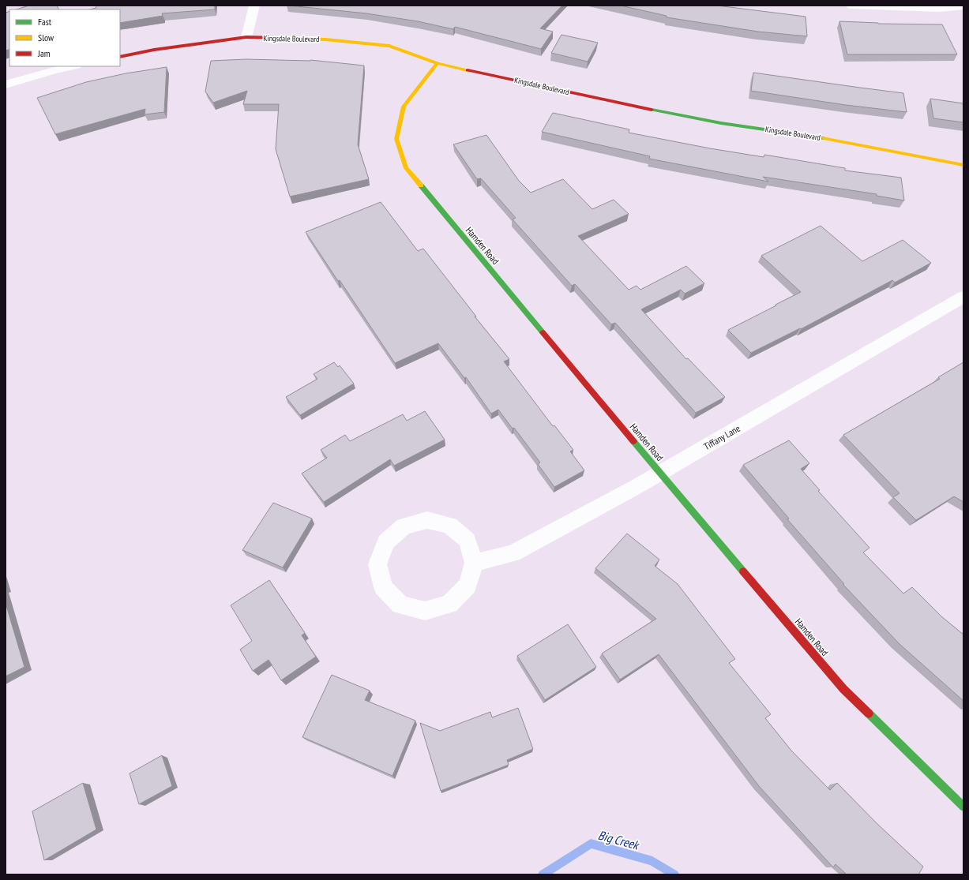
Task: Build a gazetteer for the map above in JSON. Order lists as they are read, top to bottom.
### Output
{
  "streets": {
    "street": ["Kingsdale Boulevard", "Hamden Road", "Tiffany Lane"]
  },
  "crossings": [
    ["Kingsdale Boulevard", "Hamden Road"],
    ["Hamden Road", "Tiffany Lane"]
  ],
  "water": ["Big Creek"],
  "legend": ["Fast", "Slow", "Jam"]
}
